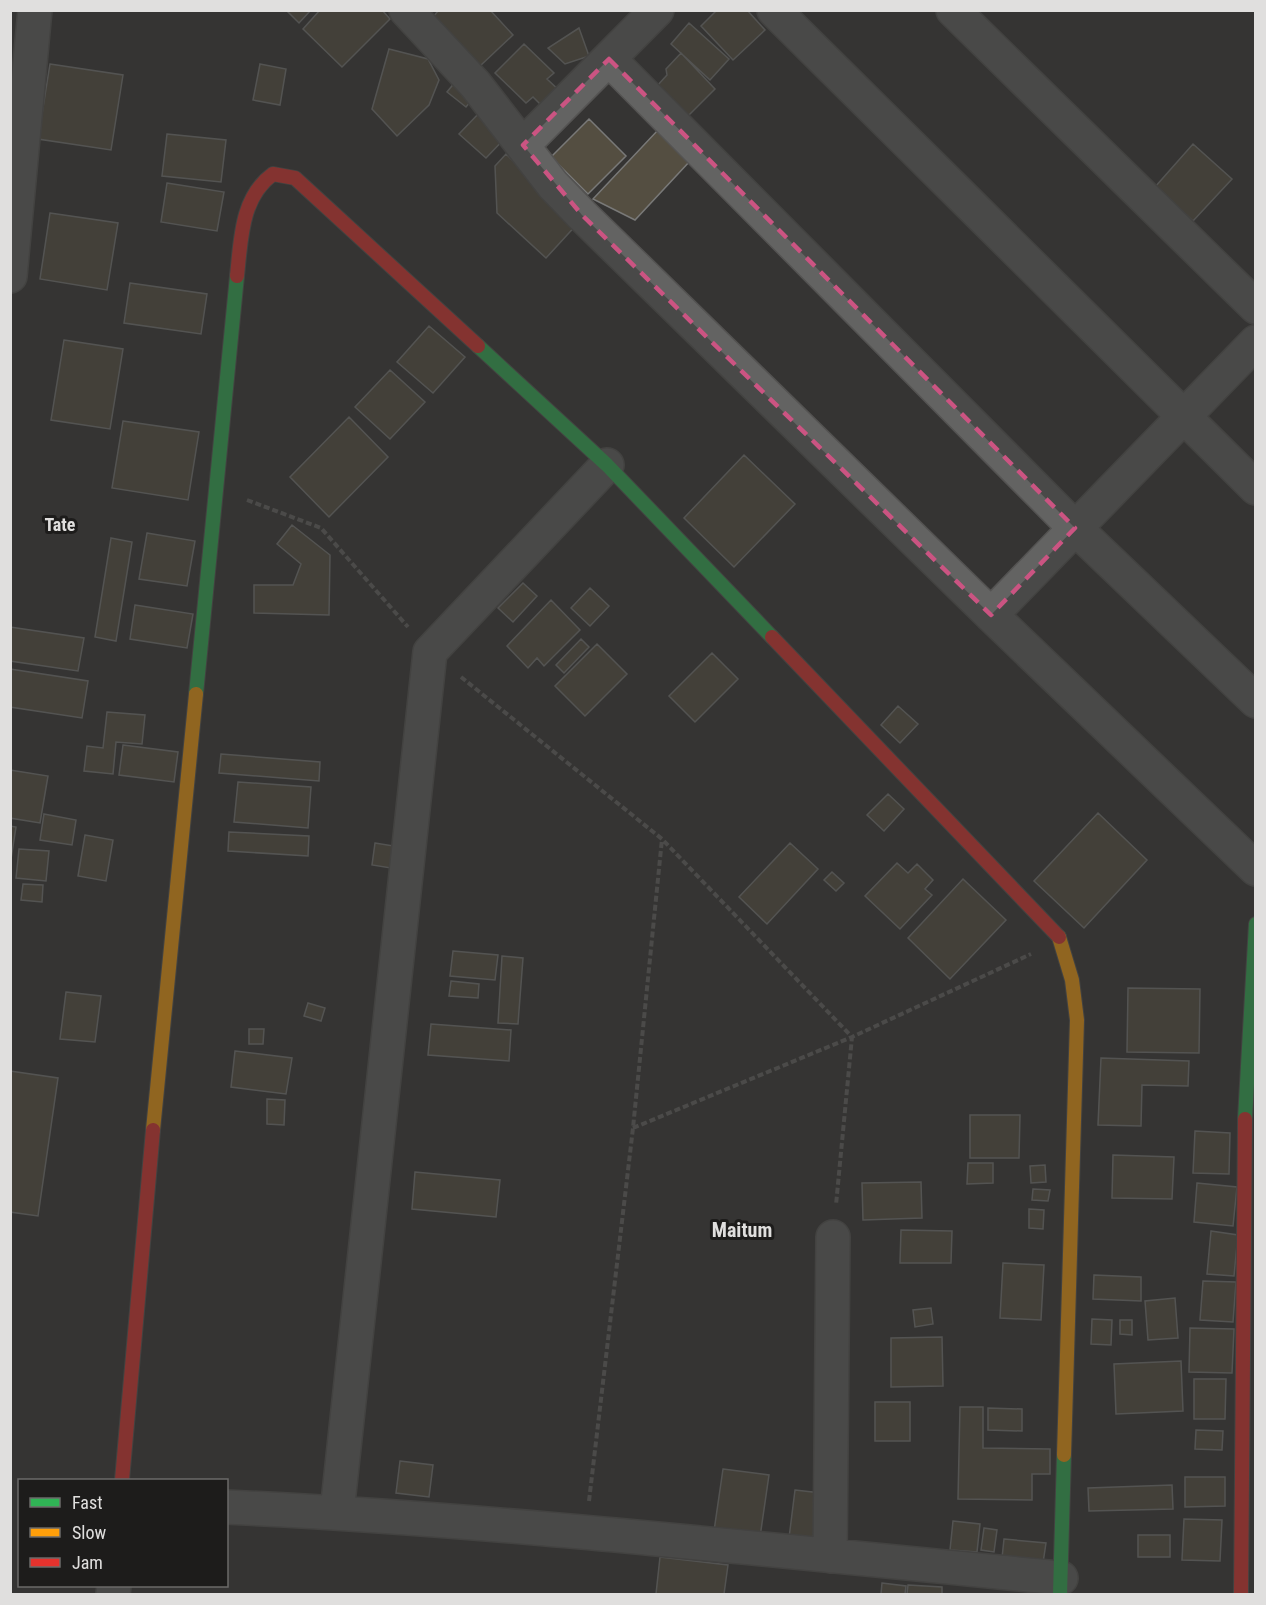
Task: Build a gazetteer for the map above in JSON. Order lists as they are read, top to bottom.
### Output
{
  "districts": ["Tate", "Maitum"],
  "legend": ["Fast", "Slow", "Jam"]
}
